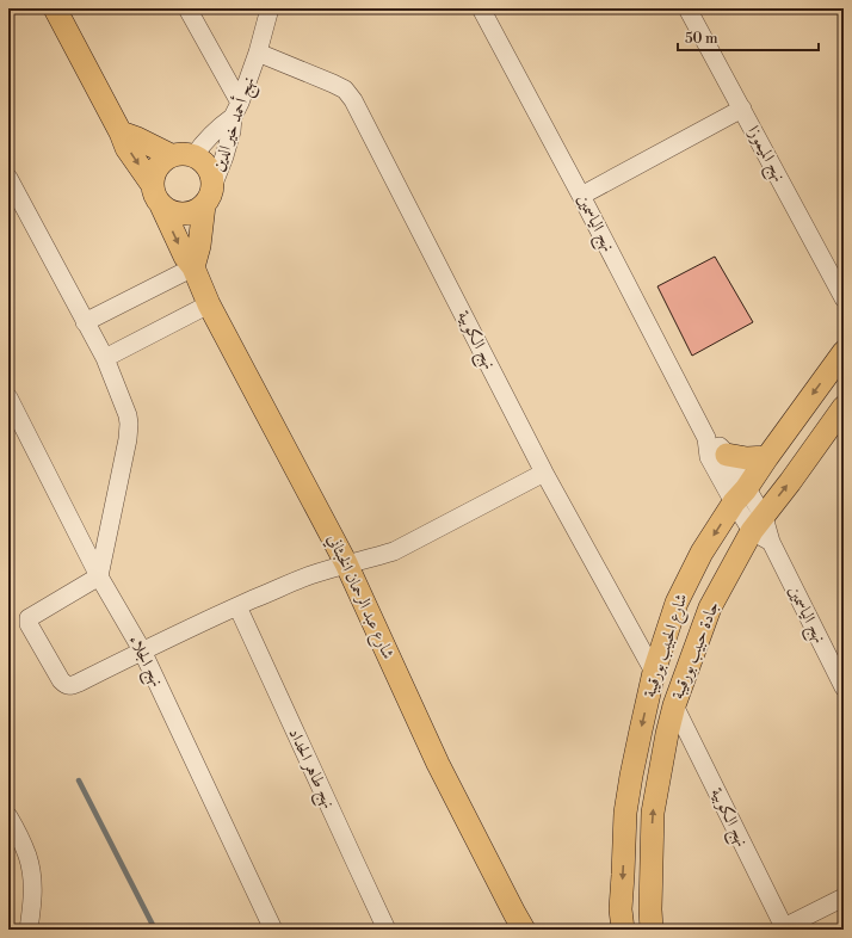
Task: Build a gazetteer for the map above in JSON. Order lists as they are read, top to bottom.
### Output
{
  "streets": {
    "main road": ["شارع عبد الرحمان الخبثاني", "شارع الحبيب بورقيبة", "جادة حبيب بورقيبة"],
    "street": [
      "نهج أحمد خير الدين",
      "نهج الميموزا",
      "نهج الياسمين",
      "نهج الكوبية",
      "نهج الجلاء",
      "نهج طاهر الحداد"
    ]
  },
  "crossings": [
    ["نهج أحمد خير الدين", "نهج الكوبية"],
    ["نهج أحمد خير الدين", "شارع عبد الرحمان الخبثاني"],
    ["نهج الياسمين", "شارع الحبيب بورقيبة"],
    ["نهج الياسمين", "جادة حبيب بورقيبة"],
    ["نهج الكوبية", "شارع الحبيب بورقيبة"],
    ["نهج الكوبية", "جادة حبيب بورقيبة"]
  ],
  "one_way": ["شارع الحبيب بورقيبة", "جادة حبيب بورقيبة"],
  "scale_bar": "50 m"
}
